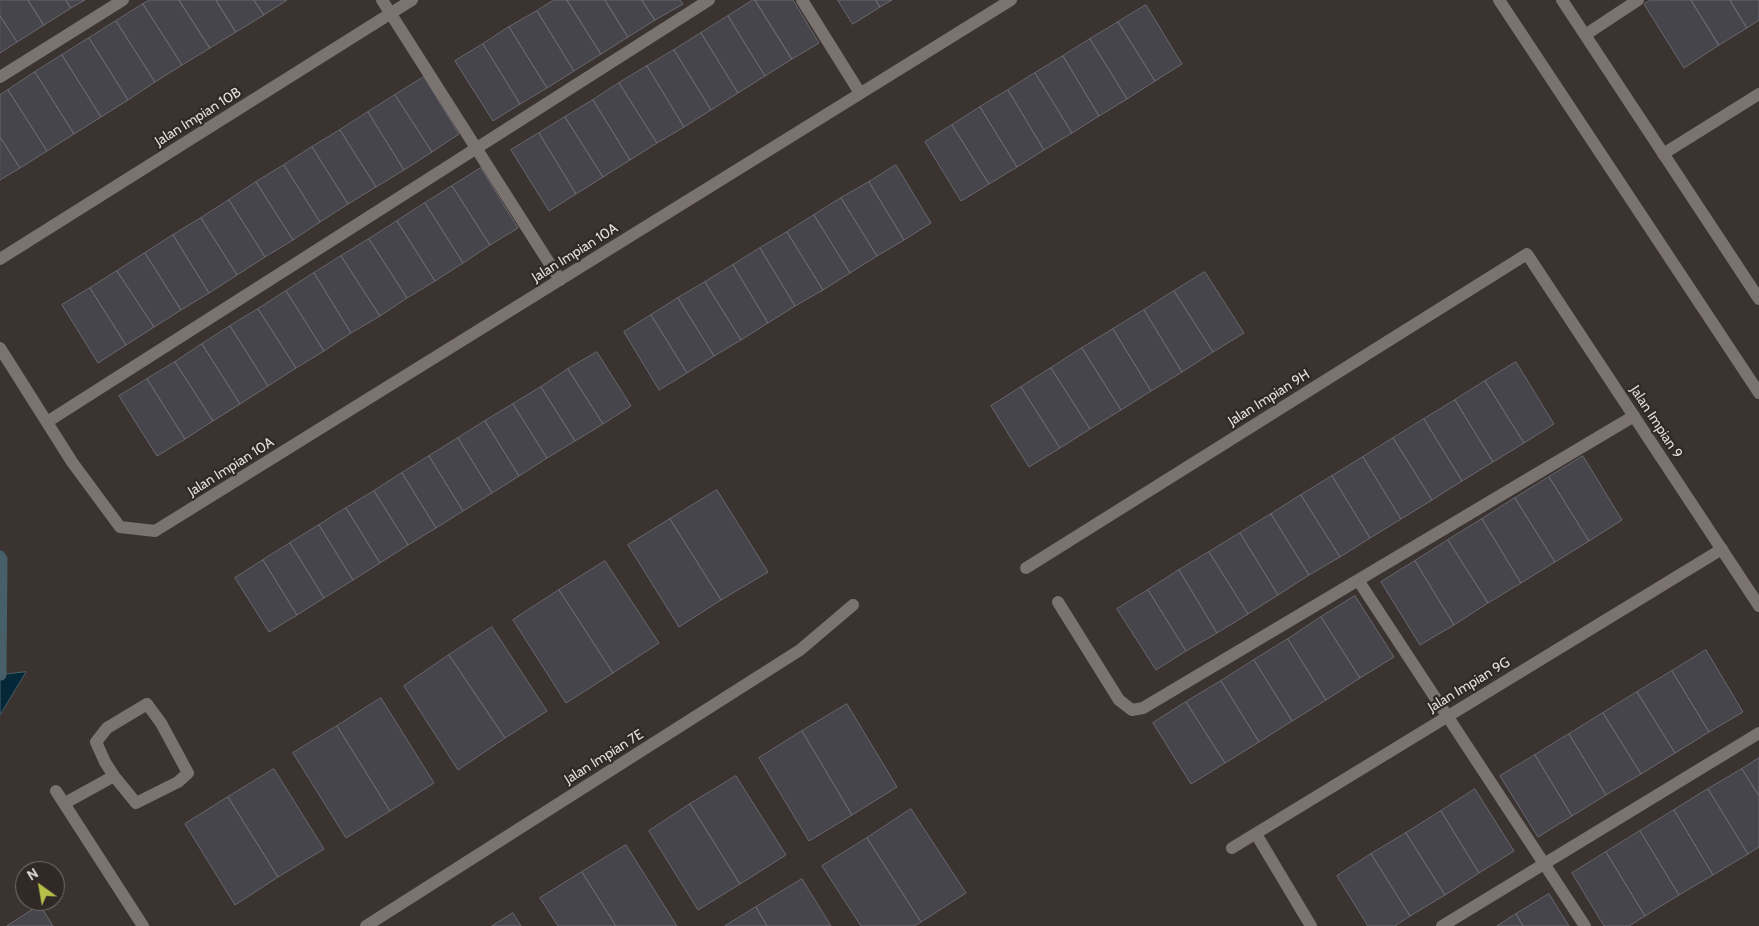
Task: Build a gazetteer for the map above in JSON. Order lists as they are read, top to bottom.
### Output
{
  "streets": {
    "street": [
      "Jalan Impian 10B",
      "Jalan Impian 10A",
      "Jalan Impian 9H",
      "Jalan Impian 9",
      "Jalan Impian 9G",
      "Jalan Impian 7E"
    ]
  },
  "crossings": [
    ["Jalan Impian 9H", "Jalan Impian 9"],
    ["Jalan Impian 9", "Jalan Impian 9G"]
  ],
  "north": "top left"
}
